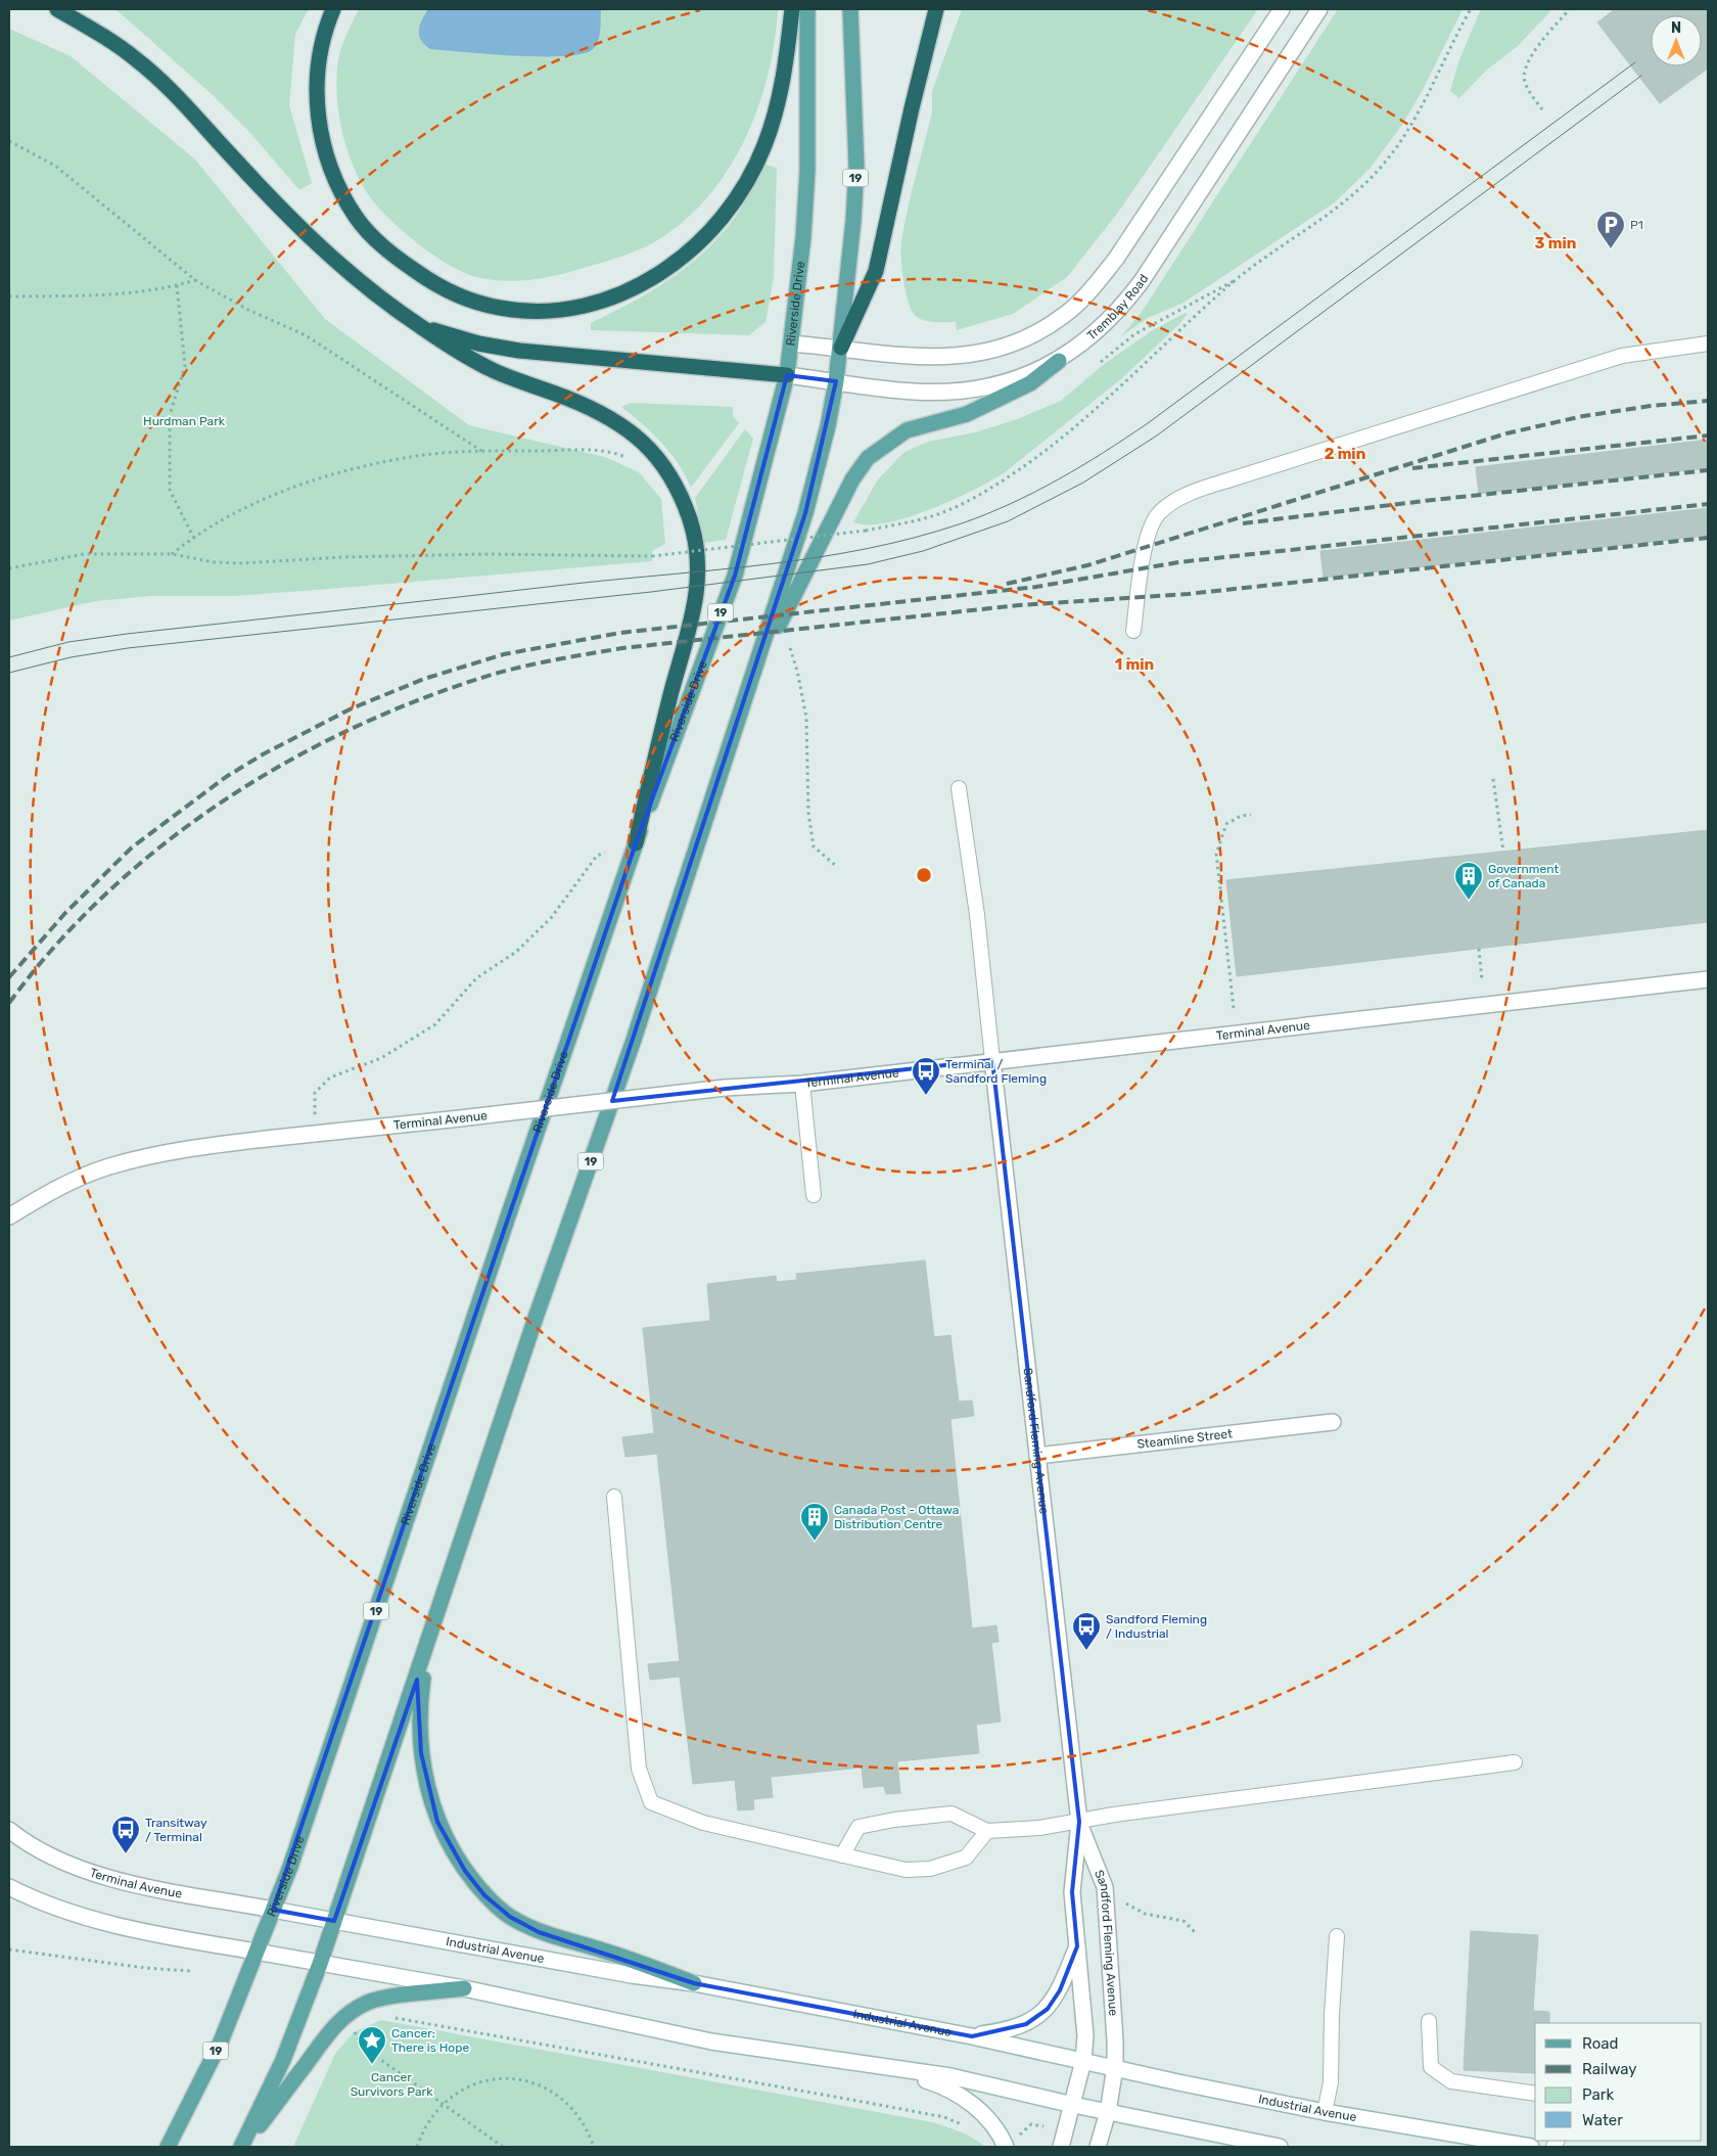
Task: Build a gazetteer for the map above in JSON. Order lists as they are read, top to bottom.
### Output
{
  "streets": {
    "main road": ["19", "Riverside Drive"],
    "street": [
      "Tremblay Road",
      "Terminal Avenue",
      "Steamline Street",
      "Sandford Fleming Avenue",
      "Industrial Avenue"
    ]
  },
  "crossings": [
    ["19", "Tremblay Road"],
    ["19", "Industrial Avenue"],
    ["Riverside Drive", "Tremblay Road"],
    ["Riverside Drive", "Terminal Avenue"],
    ["Riverside Drive", "Industrial Avenue"],
    ["Terminal Avenue", "Sandford Fleming Avenue"],
    ["Terminal Avenue", "Industrial Avenue"],
    ["Steamline Street", "Sandford Fleming Avenue"],
    ["Sandford Fleming Avenue", "Industrial Avenue"]
  ],
  "parks": ["Hurdman Park", "Cancer Survivors Park"],
  "places": {
    "parking": ["P1"],
    "building": ["Government of Canada", "Canada Post - Ottawa Distribution Centre"],
    "bus stop": ["Terminal / Sandford Fleming", "Sandford Fleming / Industrial", "Transitway / Terminal"],
    "place": ["Cancer: There is Hope"]
  },
  "legend": [
    "Road",
    "Railway",
    "Park",
    "Water"
  ],
  "north": "top",
  "rings": ["3 min", "2 min", "1 min"]
}
